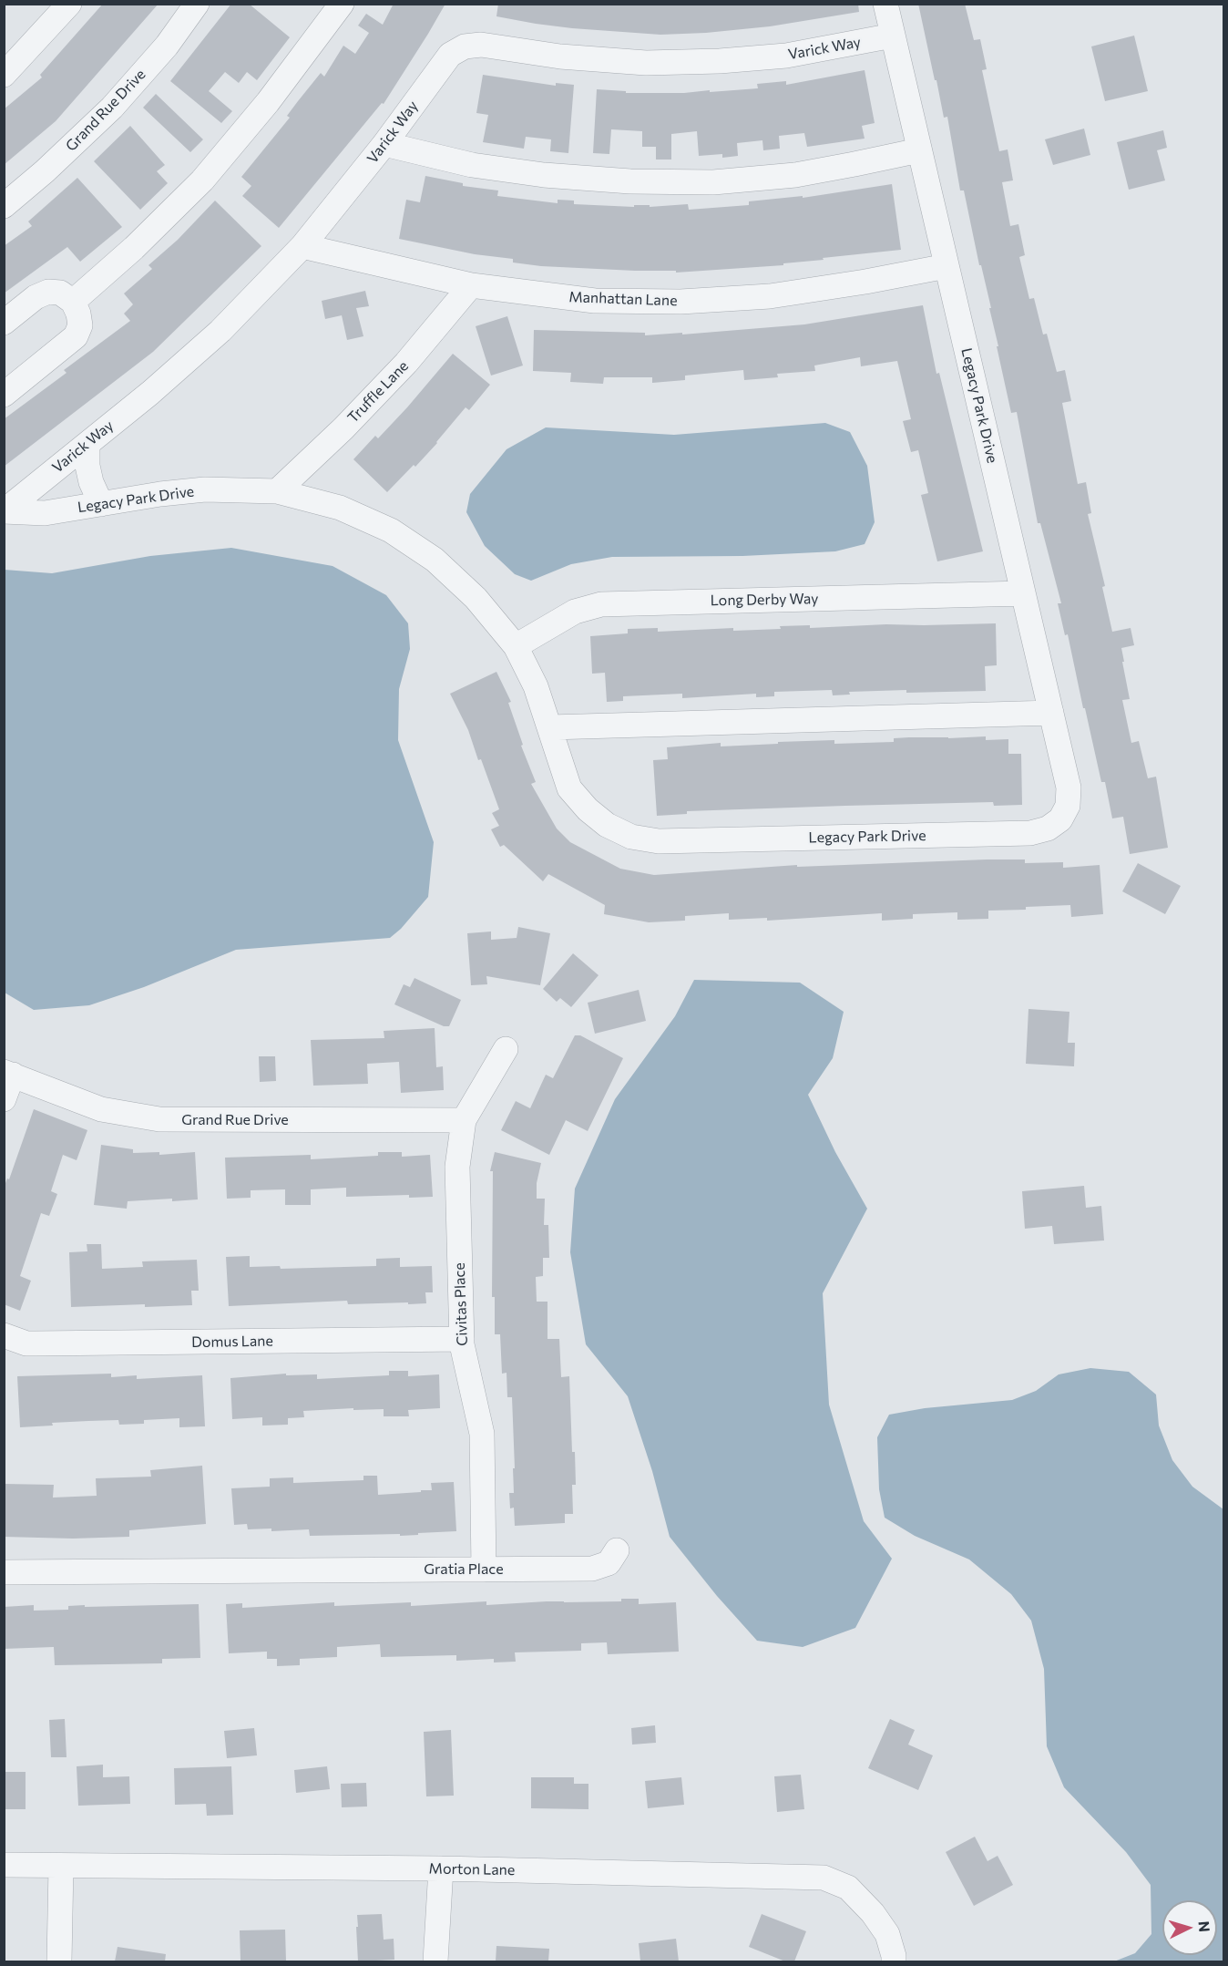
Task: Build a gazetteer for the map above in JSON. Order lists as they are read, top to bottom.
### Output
{
  "streets": {
    "street": [
      "Varick Way",
      "Grand Rue Drive",
      "Manhattan Lane",
      "Truffle Lane",
      "Legacy Park Drive",
      "Long Derby Way",
      "Civitas Place",
      "Domus Lane",
      "Gratia Place",
      "Morton Lane"
    ]
  },
  "crossings": [
    ["Varick Way", "Manhattan Lane"],
    ["Varick Way", "Legacy Park Drive"],
    ["Grand Rue Drive", "Civitas Place"],
    ["Manhattan Lane", "Truffle Lane"],
    ["Manhattan Lane", "Legacy Park Drive"],
    ["Truffle Lane", "Legacy Park Drive"],
    ["Legacy Park Drive", "Long Derby Way"],
    ["Civitas Place", "Domus Lane"],
    ["Civitas Place", "Gratia Place"]
  ],
  "north": "right"
}
